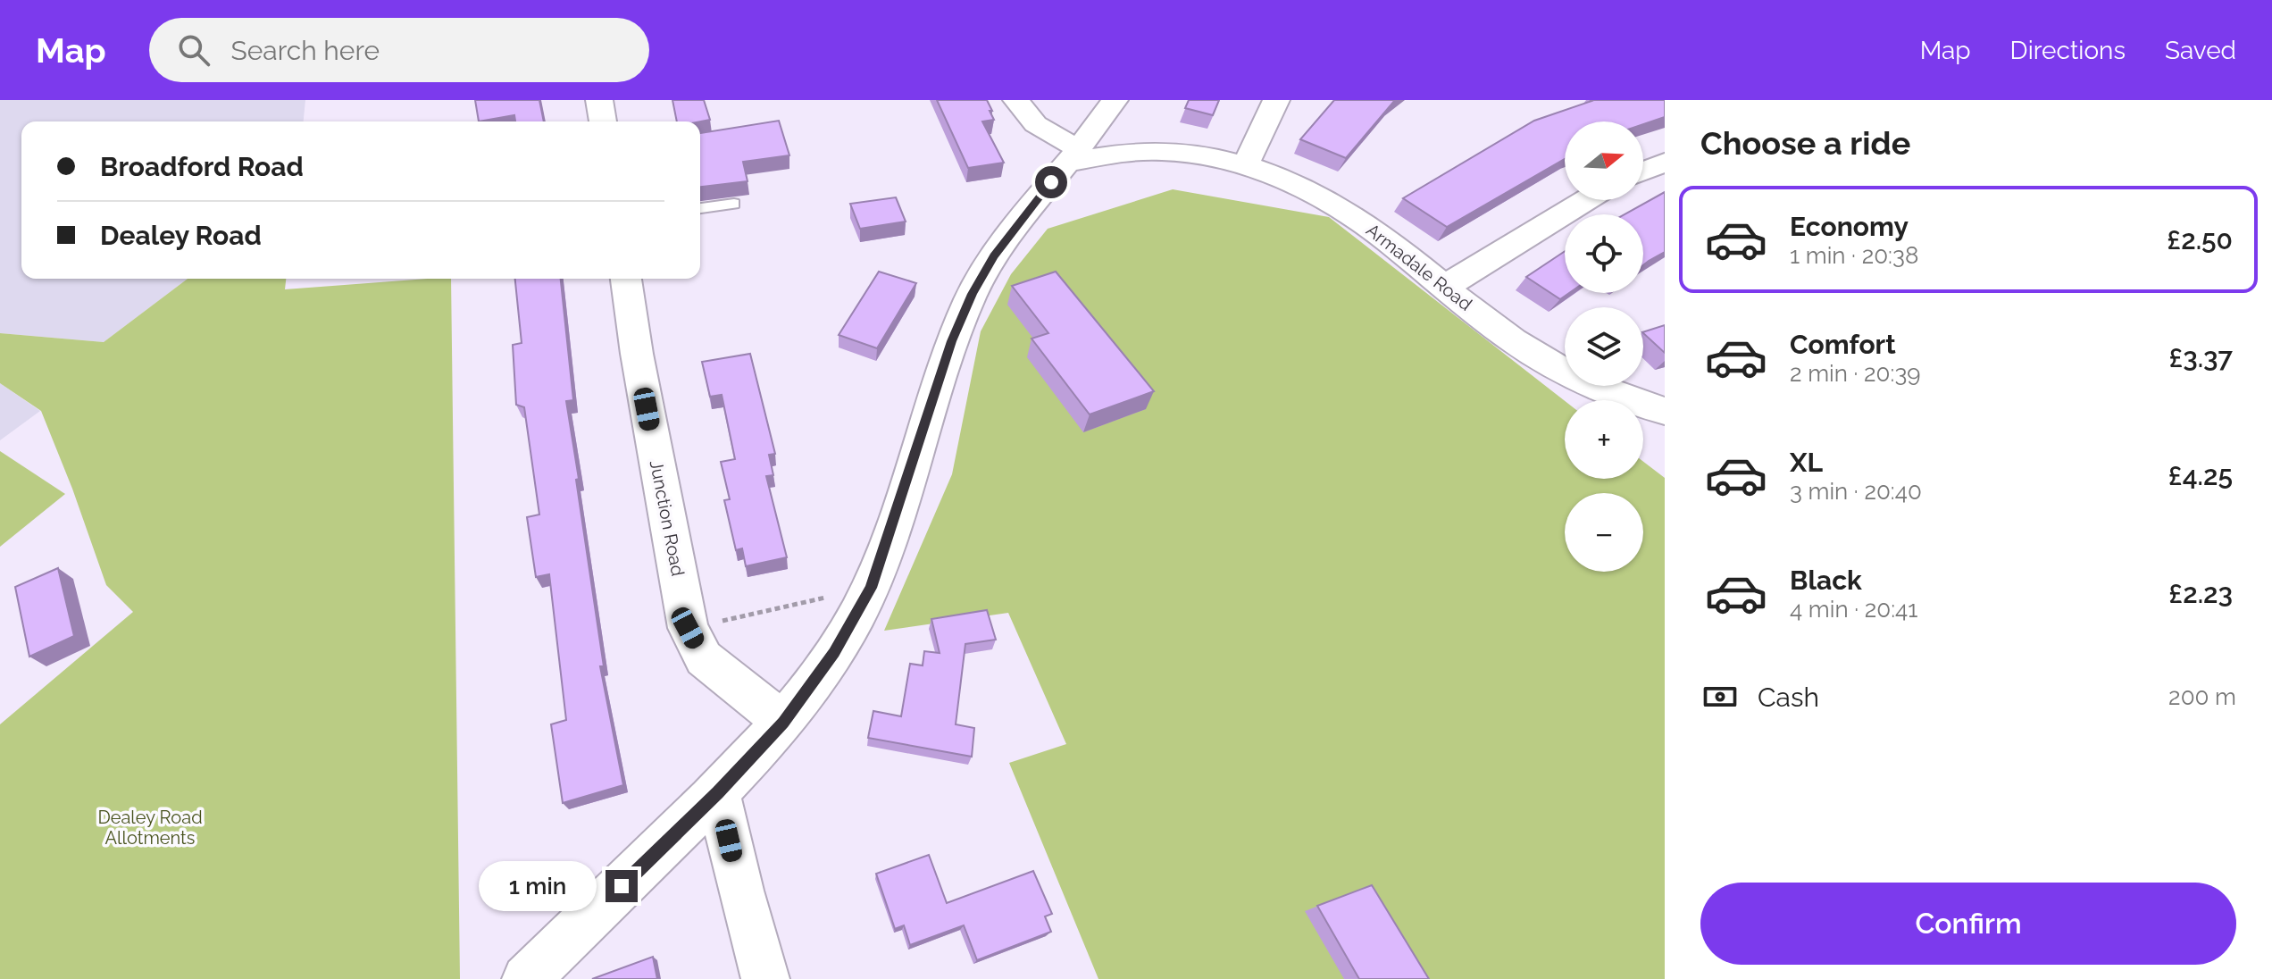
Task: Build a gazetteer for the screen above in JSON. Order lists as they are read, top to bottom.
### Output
{
  "streets": {
    "street": ["Armadale Road", "Junction Road"]
  },
  "parks": ["Dealey Road Allotments"],
  "north": "right",
  "page": {
    "header": "Map",
    "search": "Search here",
    "nav": ["Map", "Directions", "Saved"],
    "heading": "Choose a ride",
    "map_buttons": ["+", "−"],
    "banner": ["Broadford Road", "Dealey Road"],
    "list": [
      {
        "name": "Economy",
        "note": "1 min · 20:38",
        "value": "£2.50"
      },
      {
        "name": "Comfort",
        "note": "2 min · 20:39",
        "value": "£3.37"
      },
      {
        "name": "XL",
        "note": "3 min · 20:40",
        "value": "£4.25"
      },
      {
        "name": "Black",
        "note": "4 min · 20:41",
        "value": "£2.23"
      }
    ],
    "pay": ["Cash", "200 m"],
    "bubble": "1 min",
    "buttons": "Confirm"
  }
}
